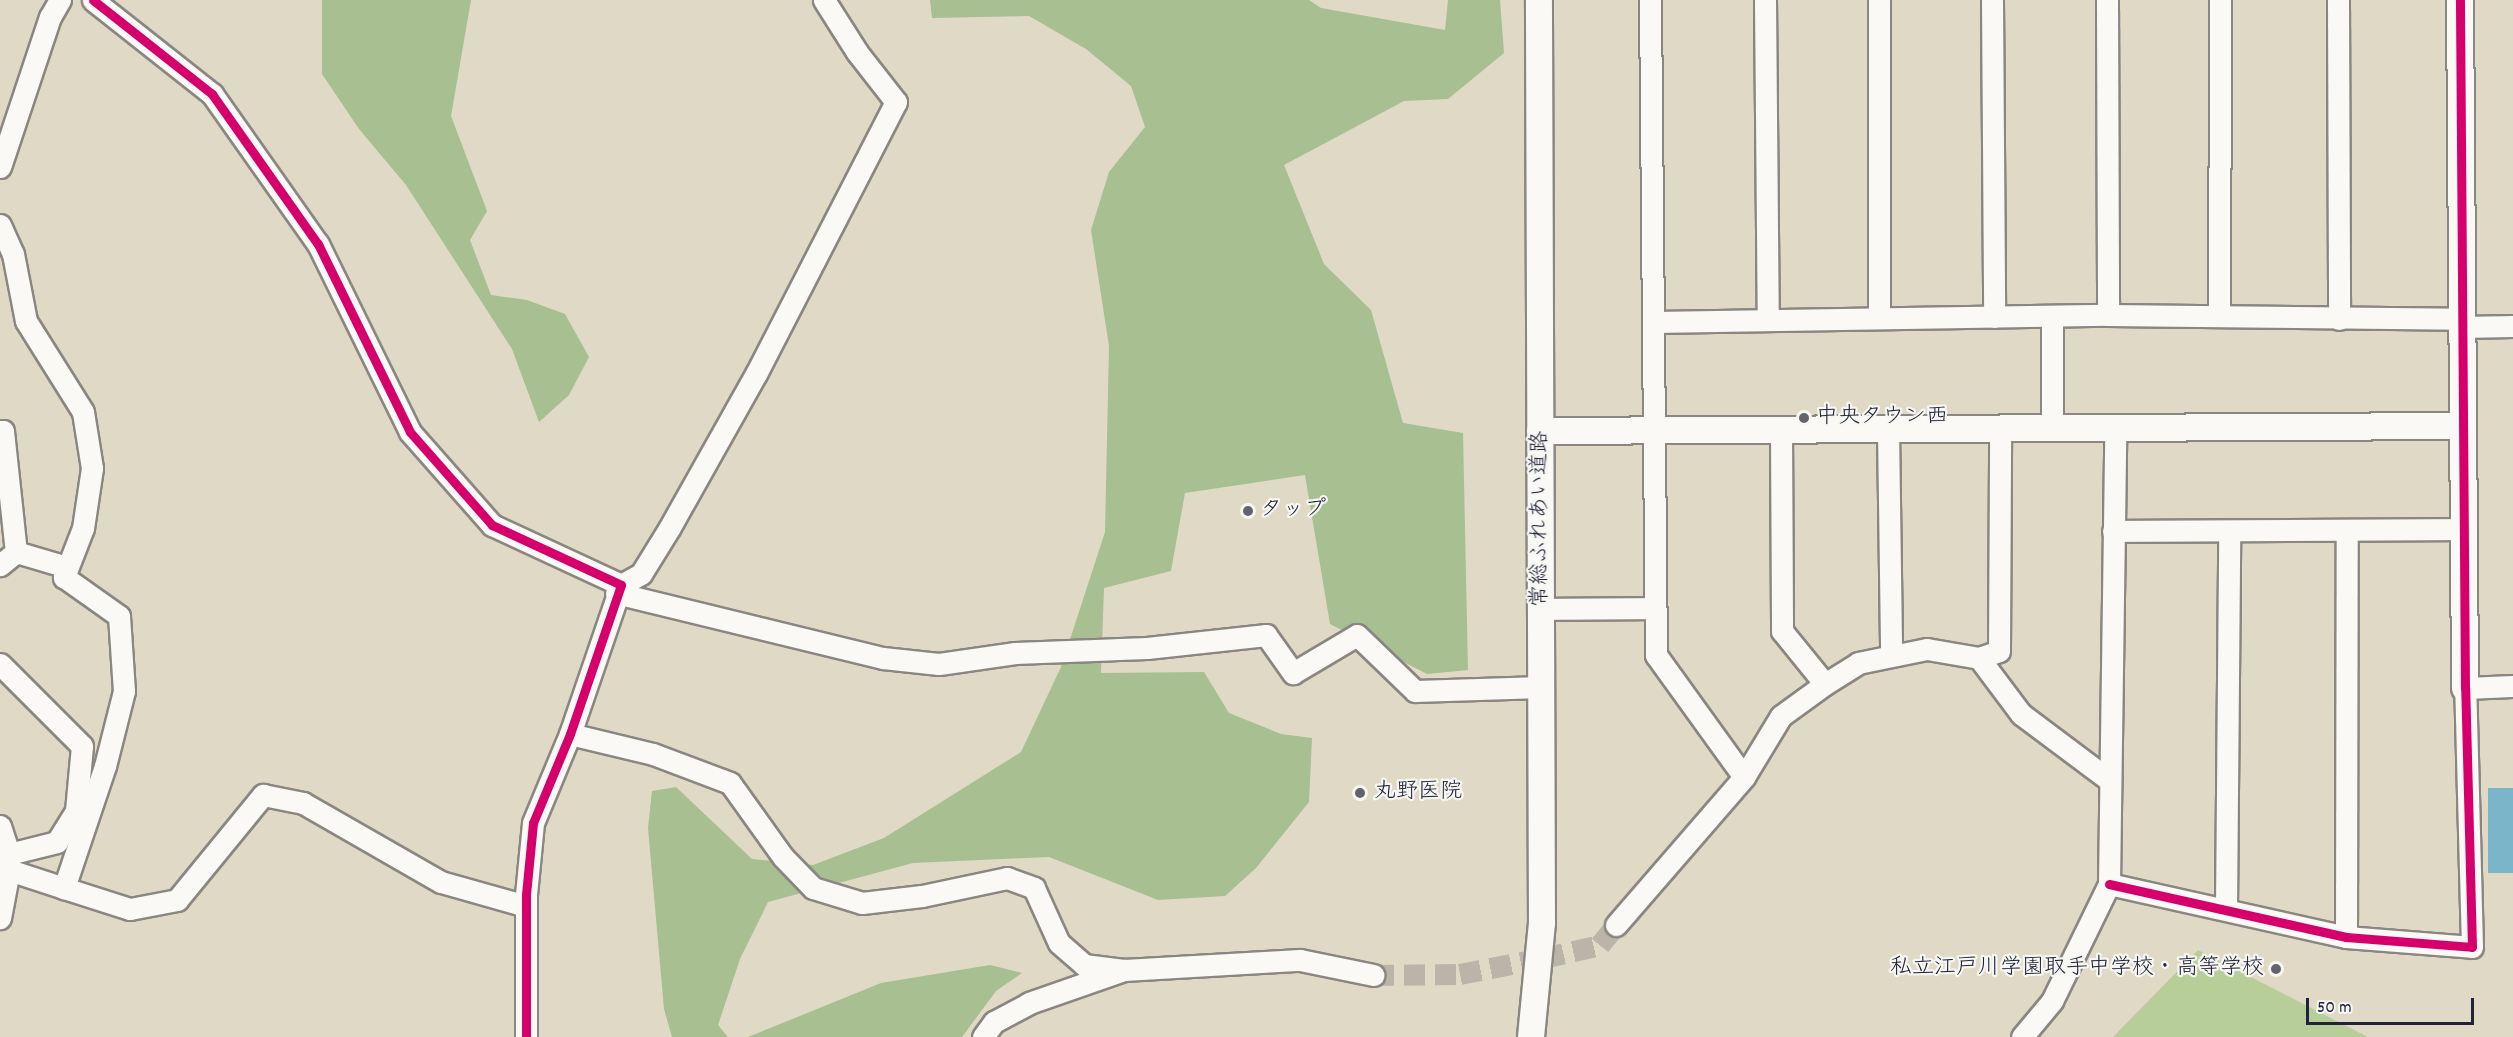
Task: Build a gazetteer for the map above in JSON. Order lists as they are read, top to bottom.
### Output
{
  "streets": {
    "street": ["常総ふれあい道路"]
  },
  "places": [
    "中央タウン西",
    "タップ",
    "丸野医院",
    "私立江戸川学園取手中学校・高等学校"
  ],
  "scale_bar": "50 m"
}
